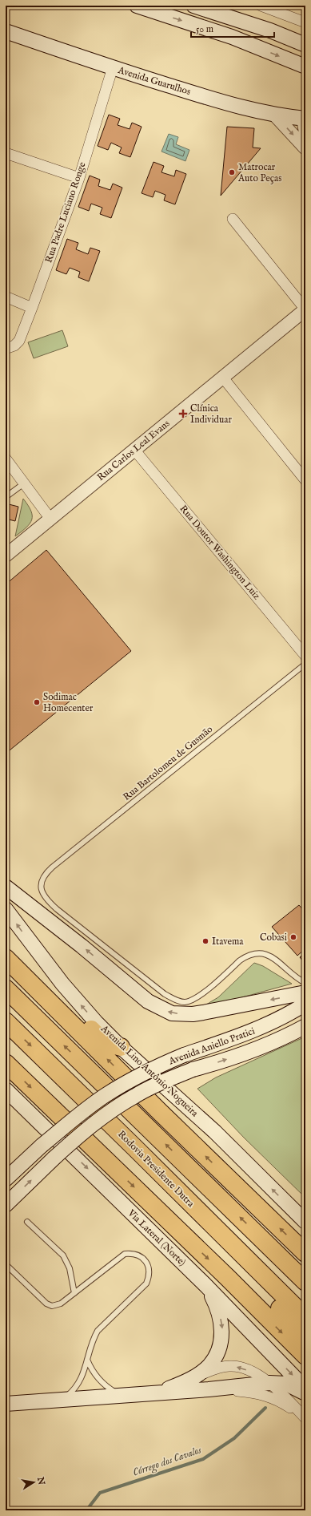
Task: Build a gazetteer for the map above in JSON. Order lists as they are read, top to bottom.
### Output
{
  "streets": {
    "highway": ["Rodovia Presidente Dutra"],
    "main road": [
      "Avenida Guarulhos",
      "Avenida Aniello Pratici",
      "Avenida Lino Antônio Nogueira",
      "Via Lateral (Norte)"
    ],
    "street": ["Rua Padre Luciano Ronge", "Rua Carlos Leal Evans", "Rua Doutor Washington Luiz"],
    "lane": ["Rua Bartolomeu de Gusmão"]
  },
  "crossings": [
    ["Avenida Guarulhos", "Rua Padre Luciano Ronge"],
    ["Rua Carlos Leal Evans", "Rua Doutor Washington Luiz"]
  ],
  "one_way": ["Avenida Lino Antônio Nogueira", "Via Lateral (Norte)"],
  "water": ["Córrego dos Cavalos"],
  "places": {
    "other": [
      "Matrocar Auto Peças",
      "Sodimac Homecenter",
      "Cobasi",
      "Itavema"
    ],
    "health": ["Clínica Individuar"]
  },
  "scale_bar": "50 m",
  "north": "right"
}
